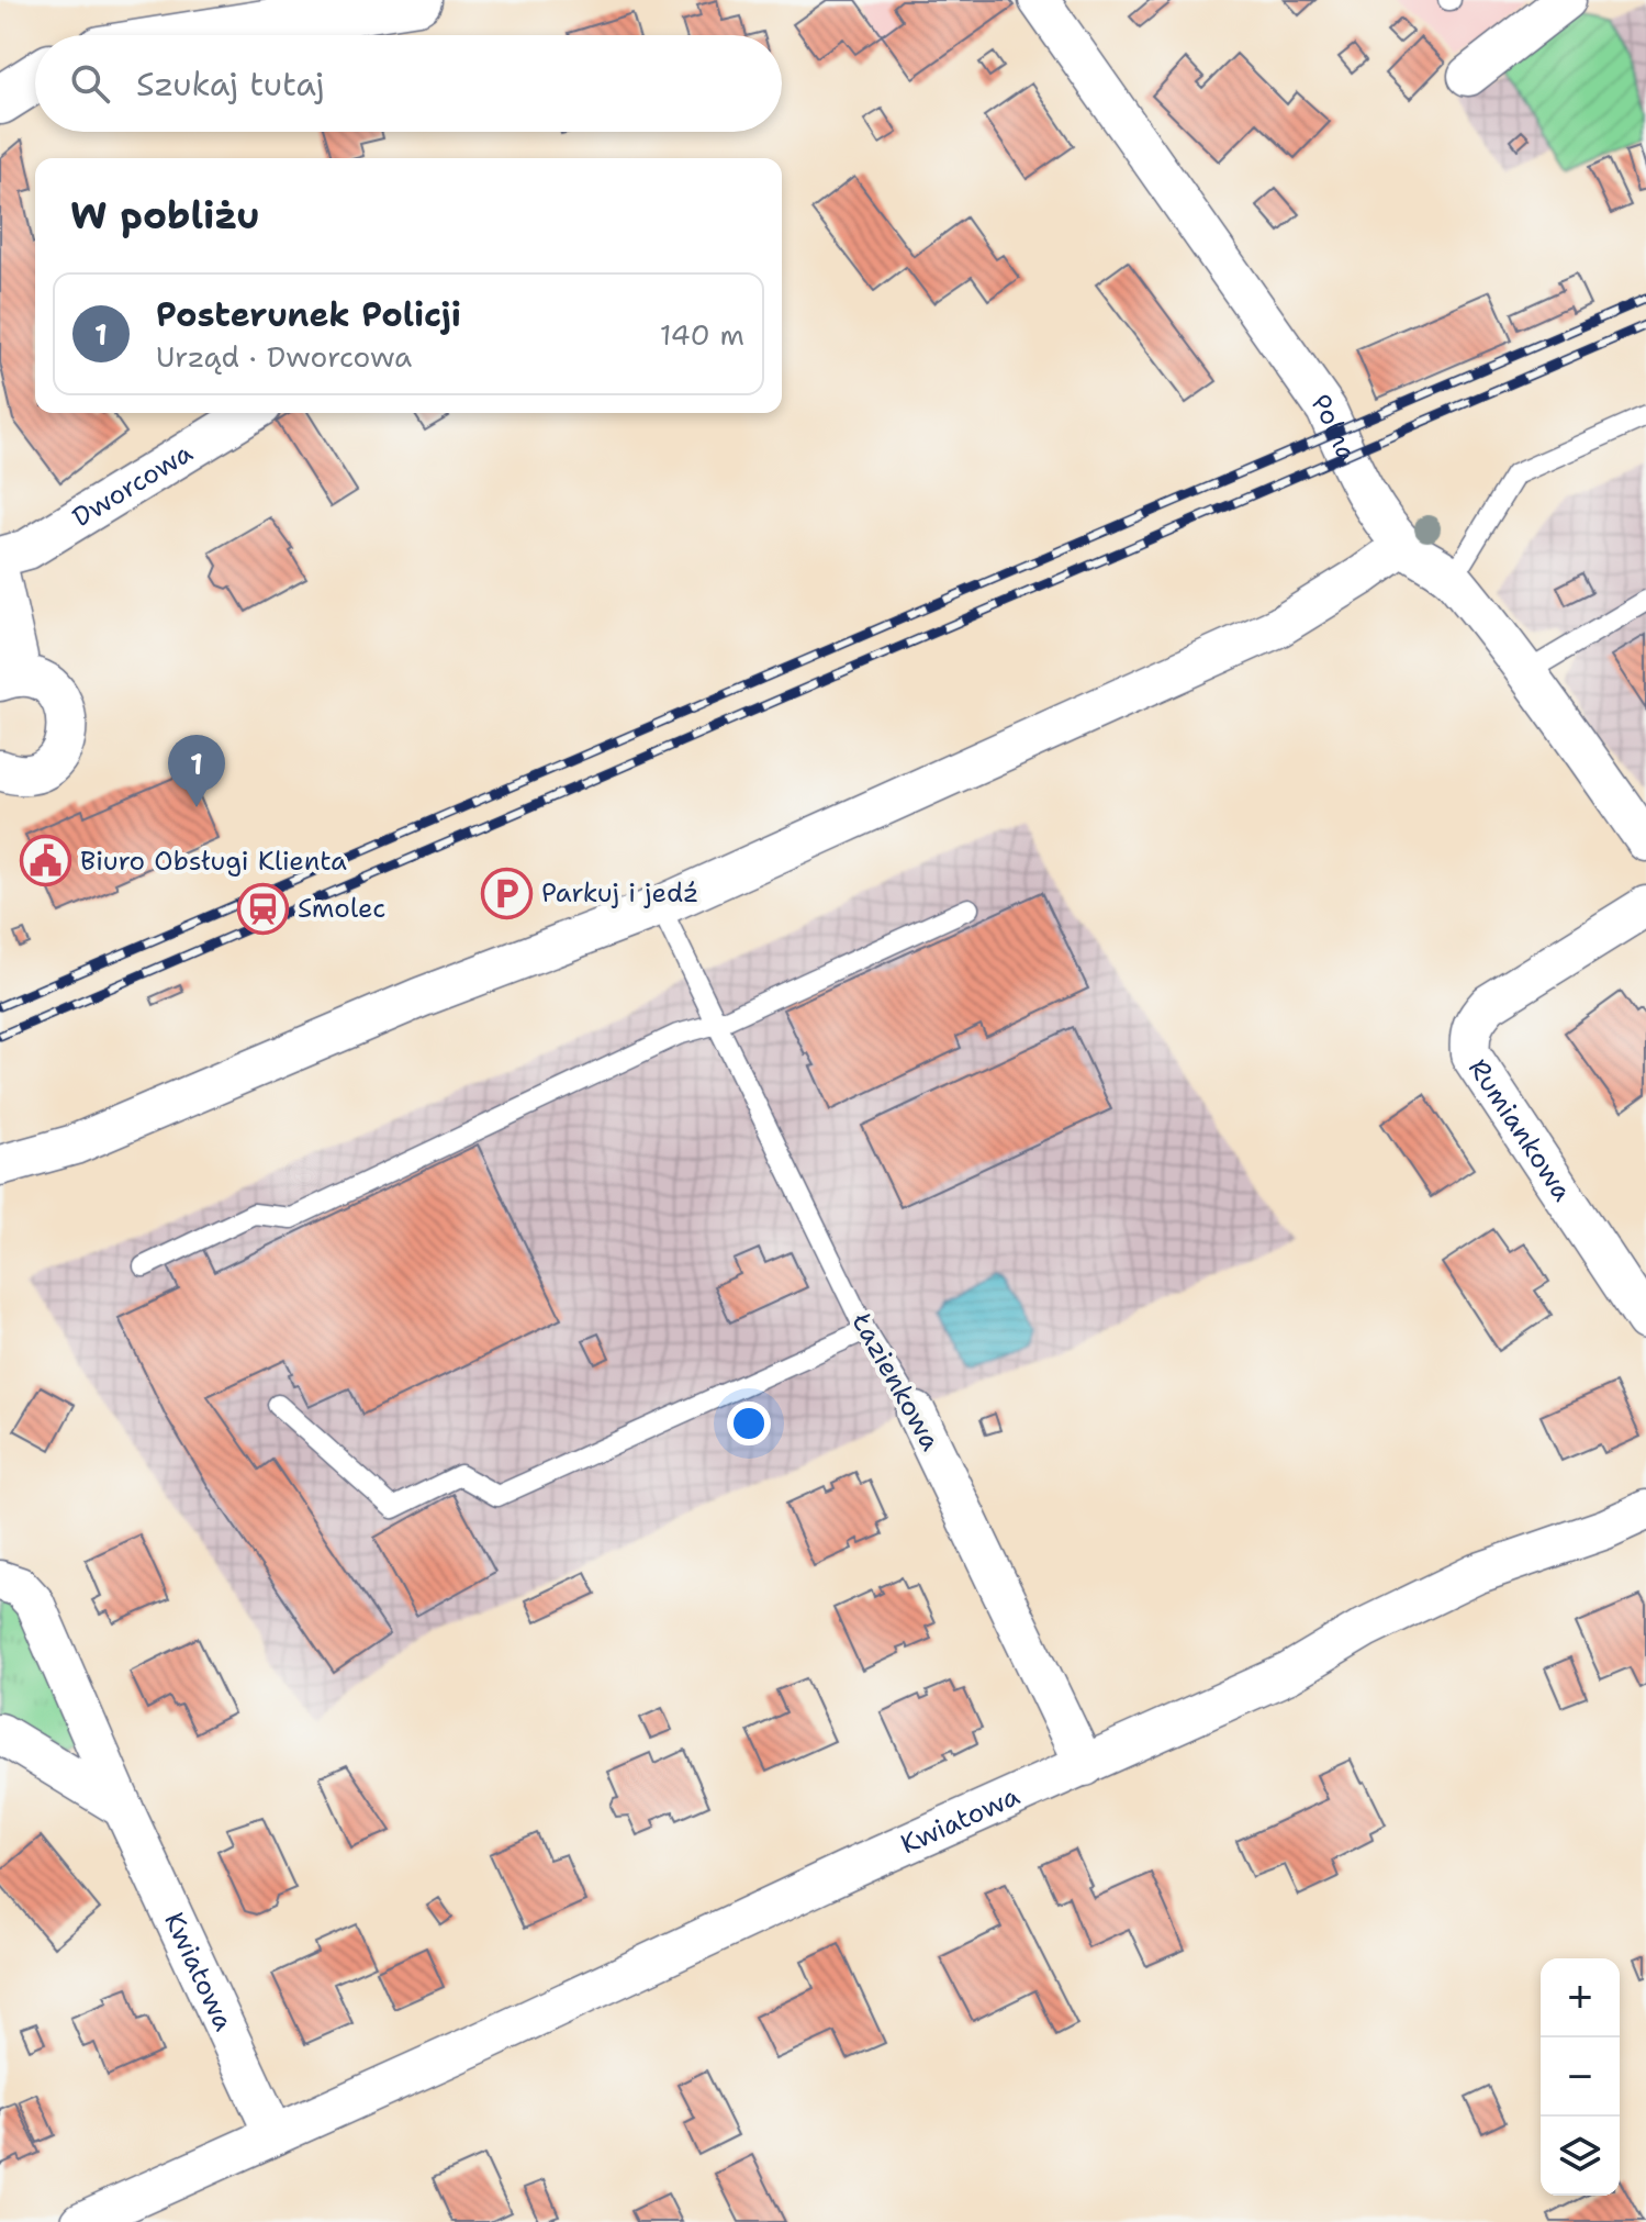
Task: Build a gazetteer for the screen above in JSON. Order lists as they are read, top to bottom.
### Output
{
  "streets": {
    "street": [
      "Polna",
      "Dworcowa",
      "Rumiankowa",
      "Łazienkowa",
      "Kwiatowa"
    ]
  },
  "crossings": [
    ["Łazienkowa", "Kwiatowa"]
  ],
  "places": {
    "public building": ["Biuro Obsługi Klienta"],
    "parking": ["Parkuj i jedź"],
    "station": ["Smolec"]
  },
  "page": {
    "search": "Szukaj tutaj",
    "heading": "W pobliżu",
    "list": [
      {
        "mark": "1",
        "name": "Posterunek Policji",
        "note": "Urząd · Dworcowa",
        "value": "140 m"
      }
    ],
    "pins": "1",
    "map_buttons": ["+", "−"]
  }
}
